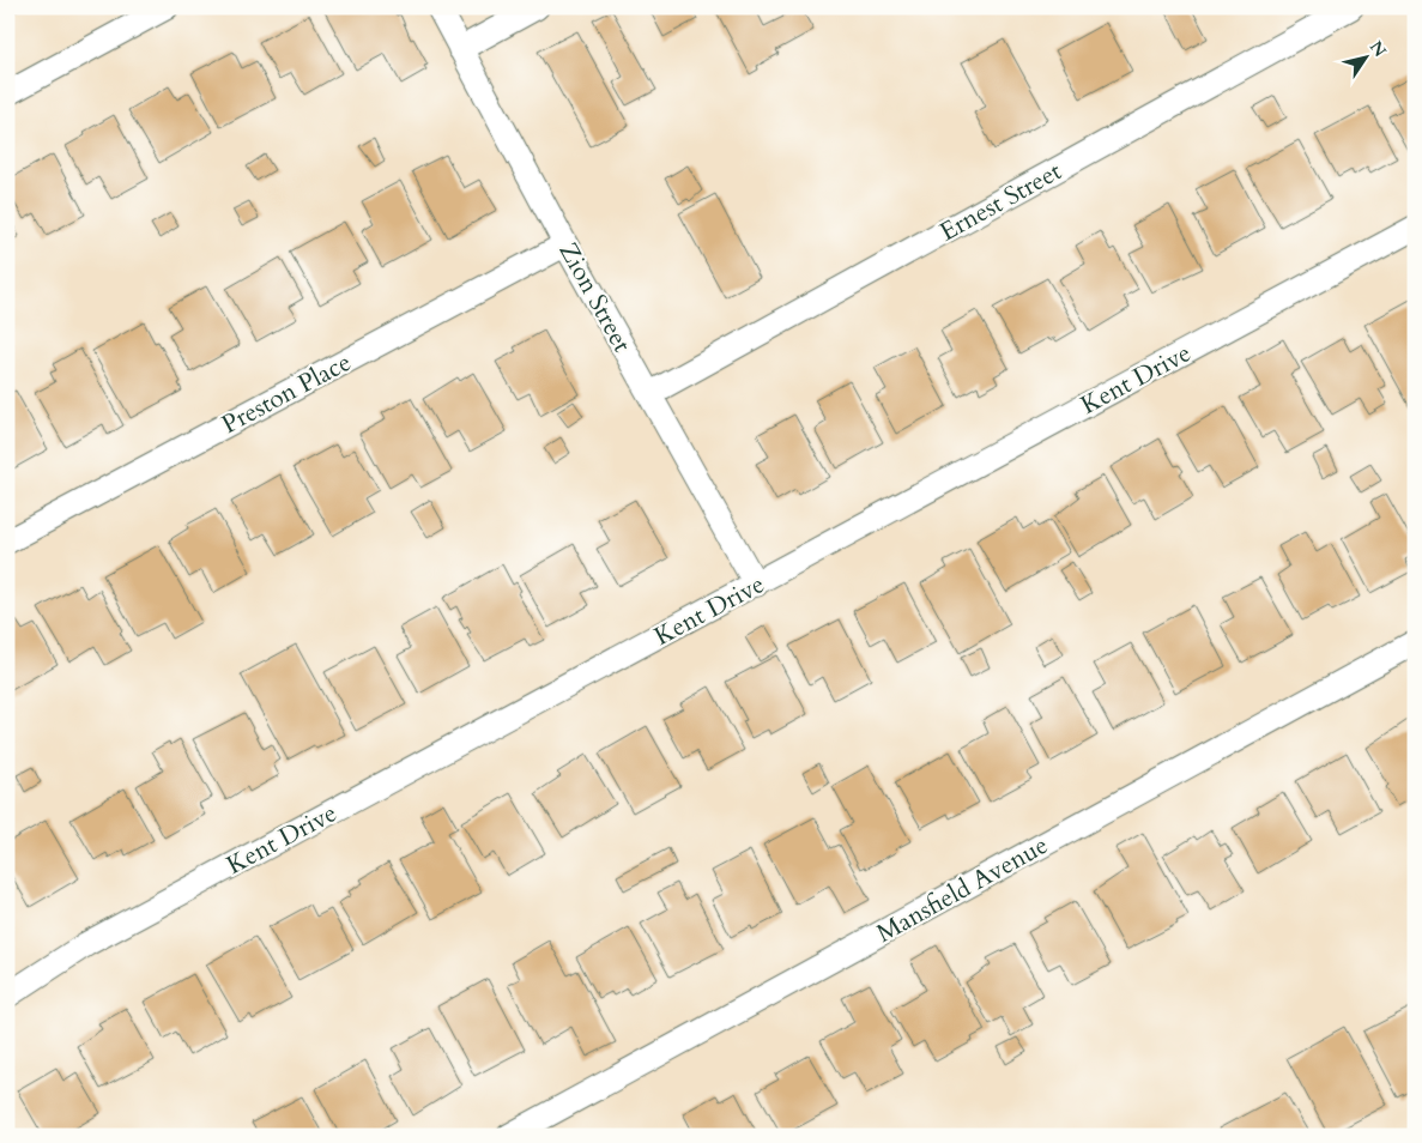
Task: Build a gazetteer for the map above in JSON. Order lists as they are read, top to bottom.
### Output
{
  "streets": {
    "street": [
      "Ernest Street",
      "Zion Street",
      "Kent Drive",
      "Preston Place",
      "Mansfield Avenue"
    ]
  },
  "crossings": [
    ["Ernest Street", "Zion Street"],
    ["Zion Street", "Kent Drive"],
    ["Zion Street", "Preston Place"]
  ],
  "north": "top right"
}
